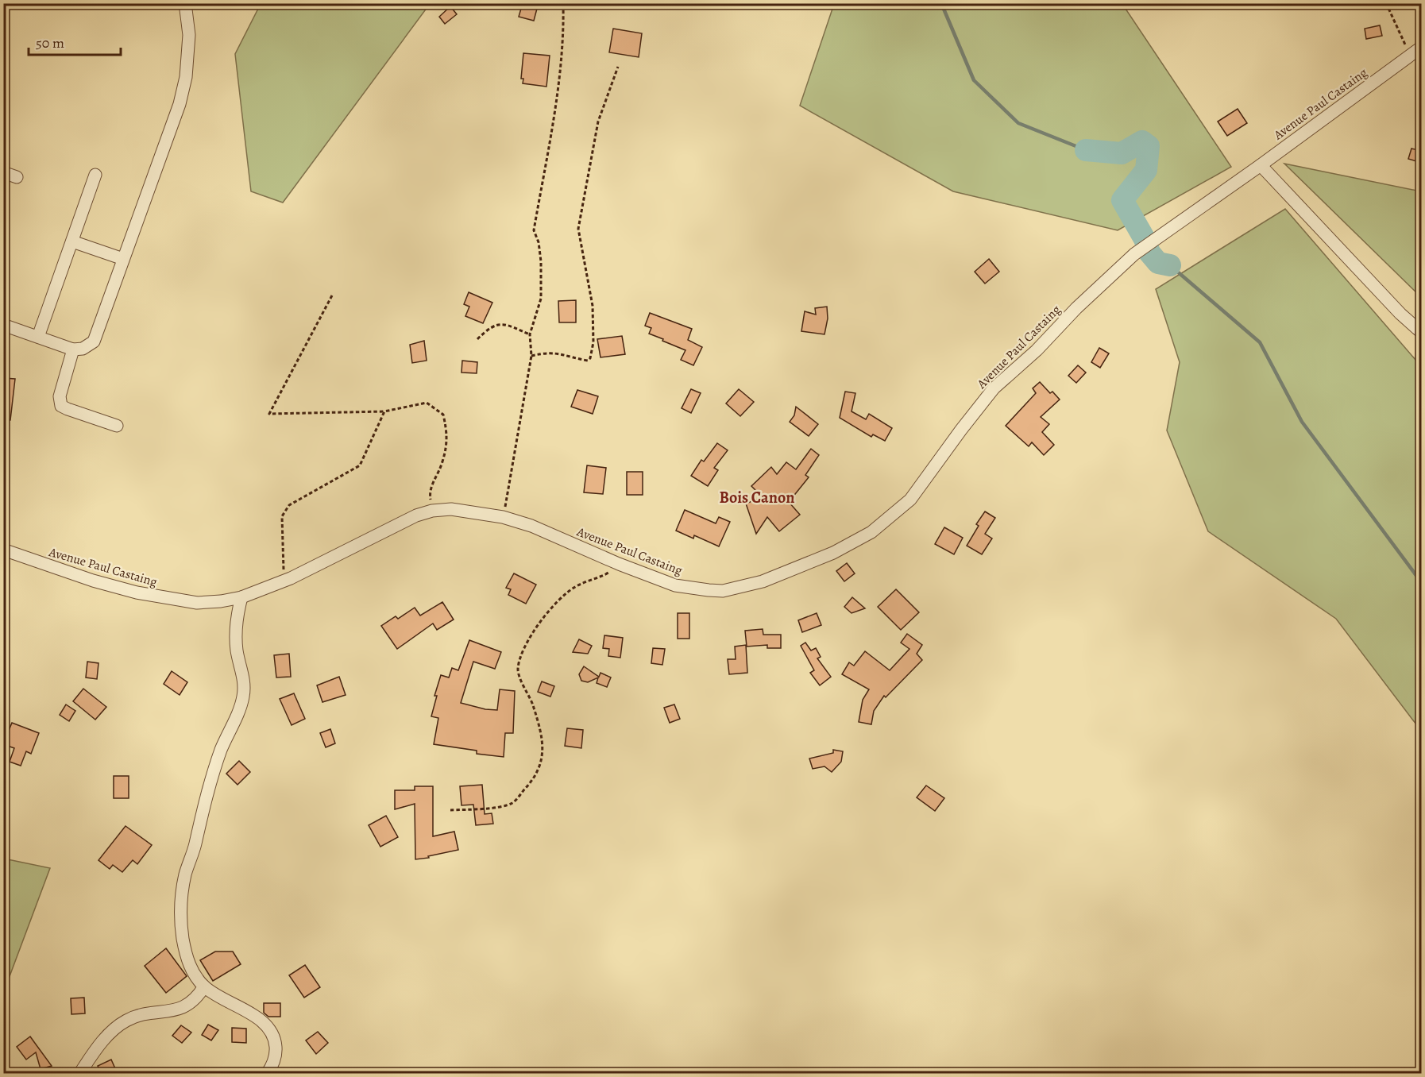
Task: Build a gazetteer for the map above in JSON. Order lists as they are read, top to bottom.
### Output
{
  "streets": {
    "street": ["Avenue Paul Castaing"]
  },
  "districts": ["Bois Canon"],
  "scale_bar": "50 m"
}
